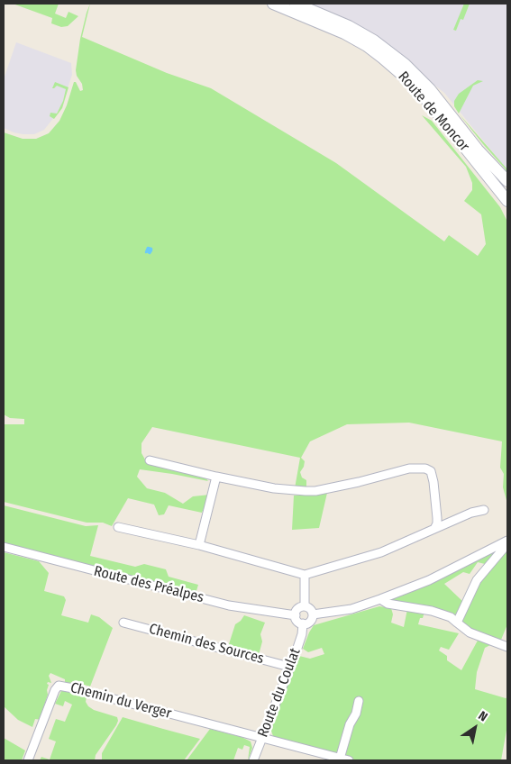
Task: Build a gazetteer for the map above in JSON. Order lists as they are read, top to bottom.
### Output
{
  "streets": {
    "main road": ["Route de Moncor"],
    "street": [
      "Route des Préalpes",
      "Chemin des Sources",
      "Route du Coulat",
      "Chemin du Verger"
    ]
  },
  "crossings": [
    ["Route des Préalpes", "Route du Coulat"],
    ["Chemin des Sources", "Route du Coulat"],
    ["Route du Coulat", "Chemin du Verger"]
  ],
  "north": "top right"
}
